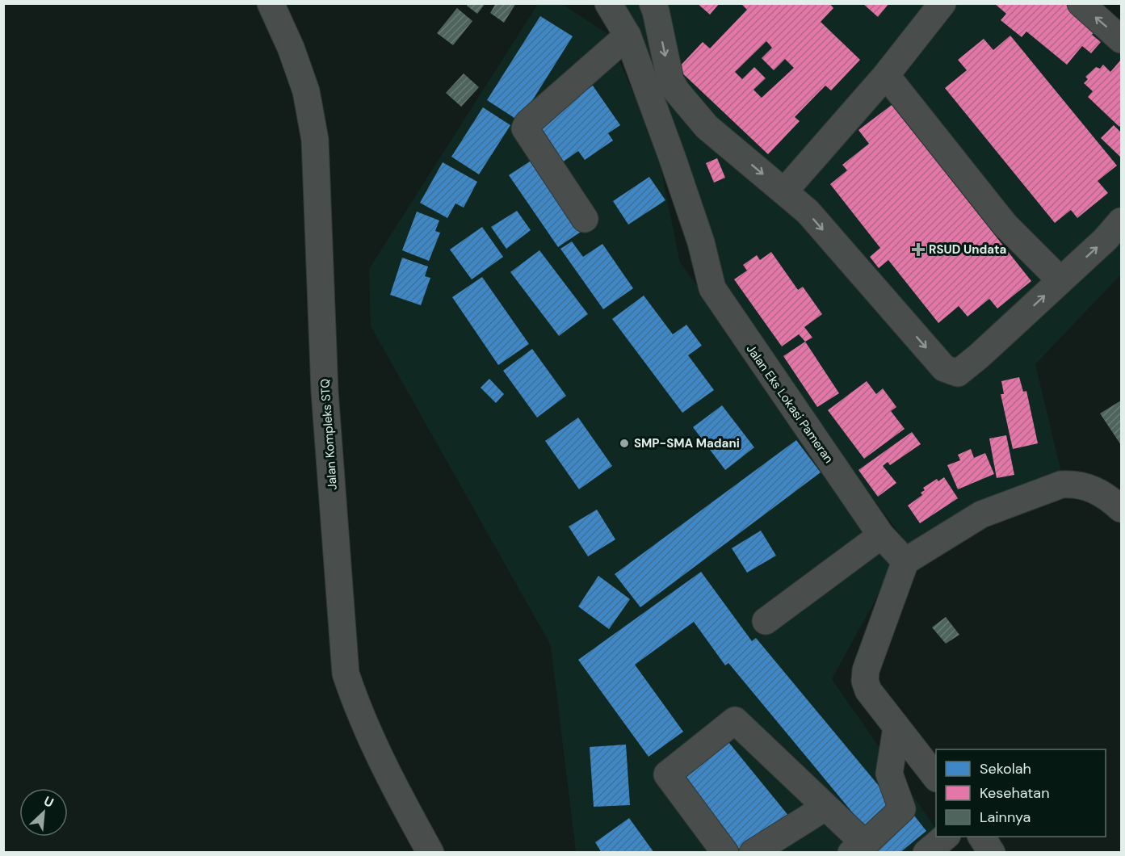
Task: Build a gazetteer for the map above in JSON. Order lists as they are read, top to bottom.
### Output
{
  "streets": {
    "street": ["Jalan Eks Lokasi Pameran", "Jalan Kompleks STQ"]
  },
  "places": {
    "health": ["RSUD Undata"],
    "other": ["SMP-SMA Madani"]
  },
  "legend": ["Sekolah", "Kesehatan", "Lainnya"],
  "north": "top right"
}
